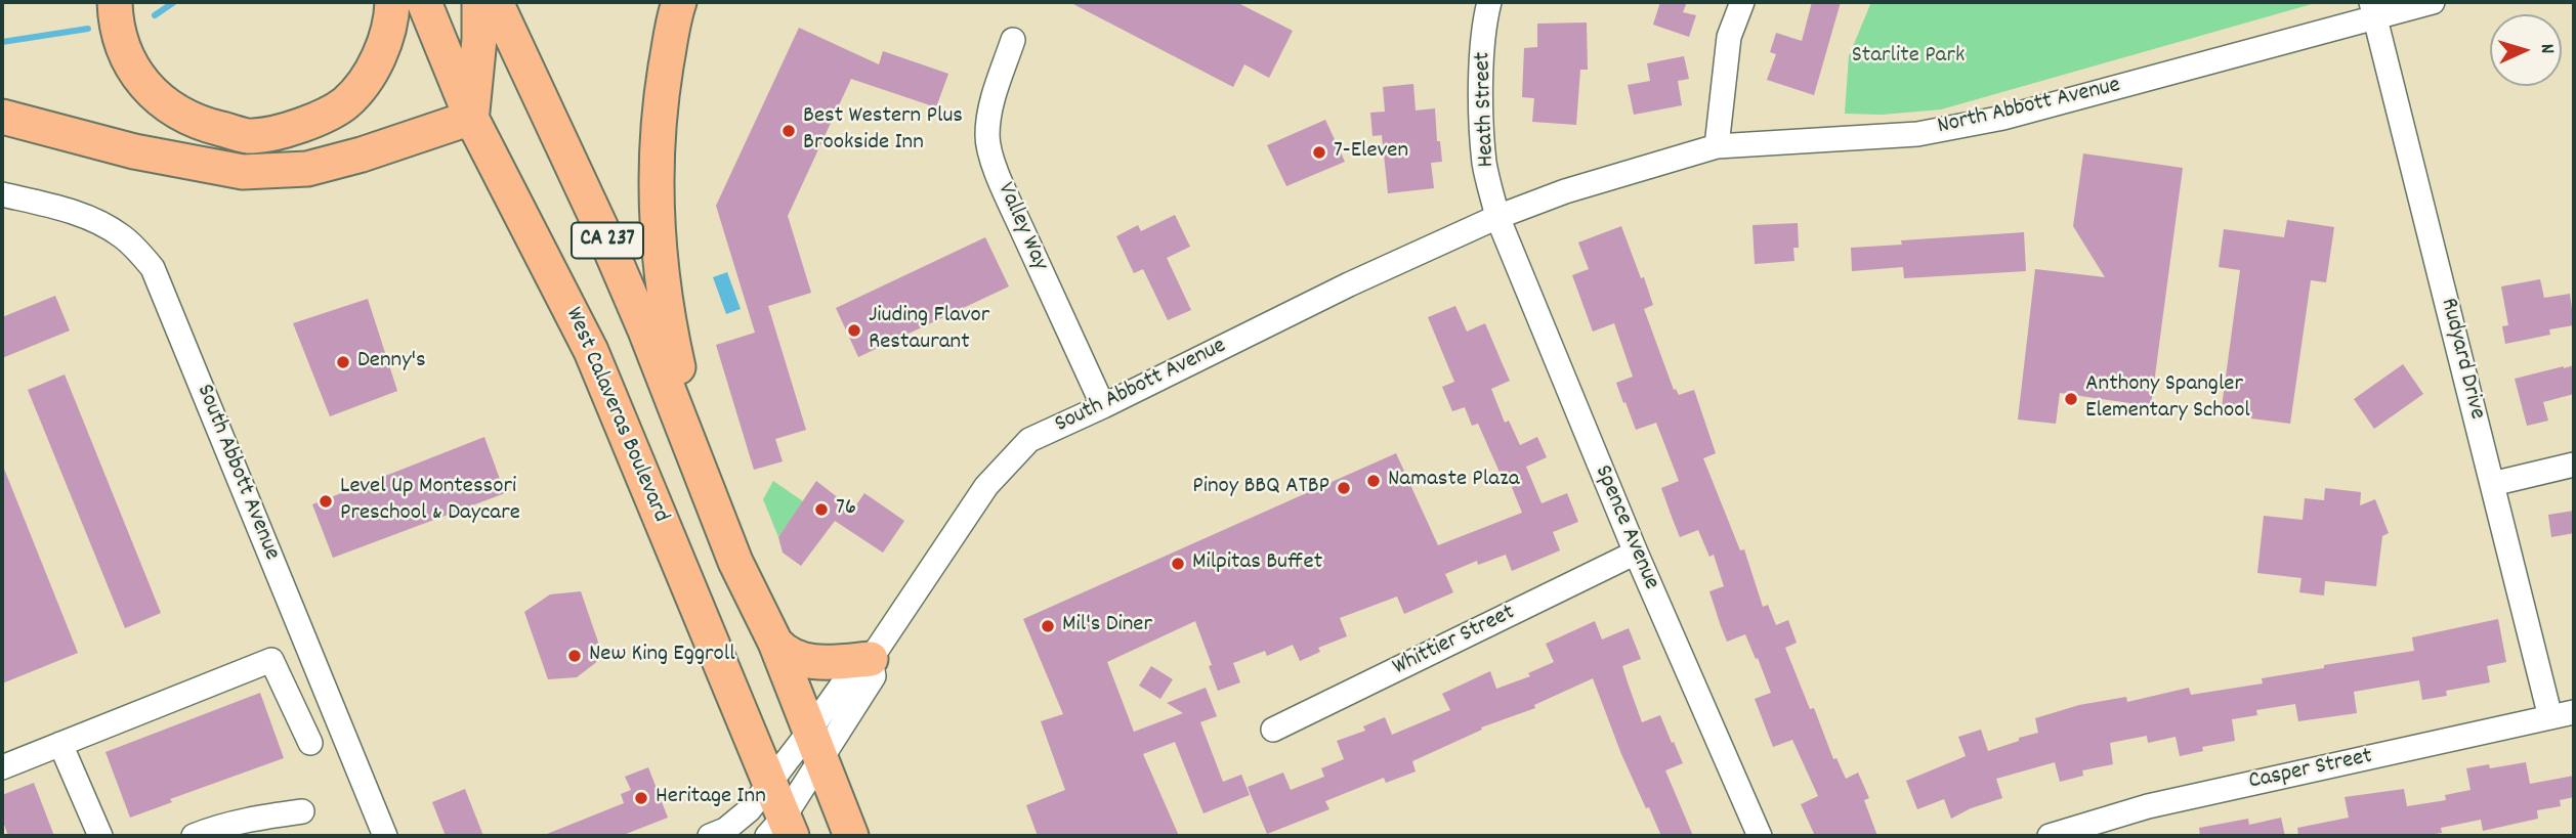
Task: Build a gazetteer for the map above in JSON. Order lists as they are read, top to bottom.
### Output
{
  "streets": {
    "highway": ["CA 237", "West Calaveras Boulevard"],
    "street": [
      "North Abbott Avenue",
      "Heath Street",
      "Valley Way",
      "Rudyard Drive",
      "South Abbott Avenue",
      "Spence Avenue",
      "Whittier Street",
      "Casper Street"
    ]
  },
  "crossings": [
    ["North Abbott Avenue", "Heath Street"],
    ["North Abbott Avenue", "Rudyard Drive"],
    ["North Abbott Avenue", "South Abbott Avenue"],
    ["North Abbott Avenue", "Spence Avenue"],
    ["Heath Street", "South Abbott Avenue"],
    ["Heath Street", "Spence Avenue"],
    ["Valley Way", "South Abbott Avenue"],
    ["CA 237", "South Abbott Avenue"],
    ["Rudyard Drive", "Casper Street"],
    ["South Abbott Avenue", "West Calaveras Boulevard"],
    ["South Abbott Avenue", "Spence Avenue"],
    ["Spence Avenue", "Whittier Street"]
  ],
  "parks": ["Starlite Park"],
  "places": [
    "Best Western Plus Brookside Inn",
    "7-Eleven",
    "Jiuding Flavor Restaurant",
    "Denny's",
    "Anthony Spangler Elementary School",
    "Namaste Plaza",
    "Pinoy BBQ ATBP",
    "Level Up Montessori Preschool & Daycare",
    "76",
    "Milpitas Buffet",
    "Mil's Diner",
    "New King Eggroll",
    "Heritage Inn"
  ],
  "north": "right"
}
